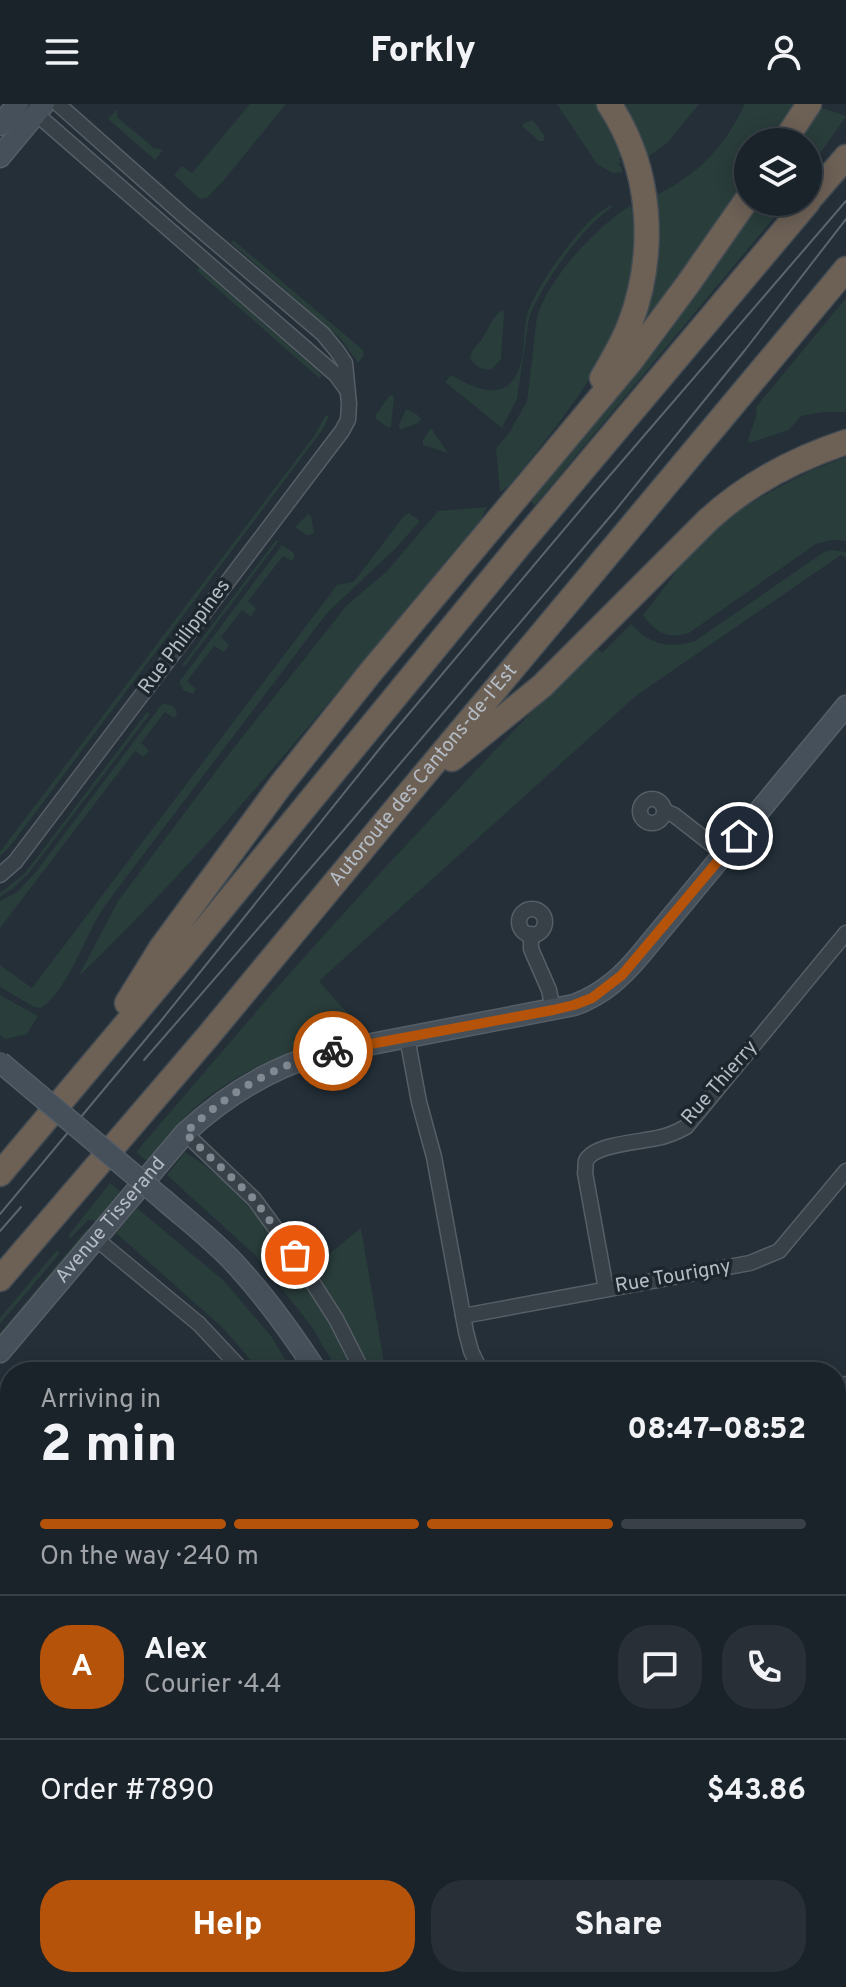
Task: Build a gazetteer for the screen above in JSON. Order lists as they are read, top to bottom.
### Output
{
  "streets": {
    "highway": ["Autoroute des Cantons-de-l'Est"],
    "street": [
      "Rue Philippines",
      "Rue Thierry",
      "Avenue Tisserand",
      "Rue Tourigny"
    ]
  },
  "crossings": [
    ["Rue Thierry", "Rue Tourigny"]
  ],
  "page": {
    "header": "Forkly",
    "heading": ["2 min", "Arriving in", "08:47–08:52"],
    "panel": [
      "Alex",
      "Courier · 4.4",
      "Order #7890",
      "$43.86"
    ],
    "bar": "On the way · 240 m",
    "round": "A",
    "buttons": ["Help", "Share"]
  }
}
